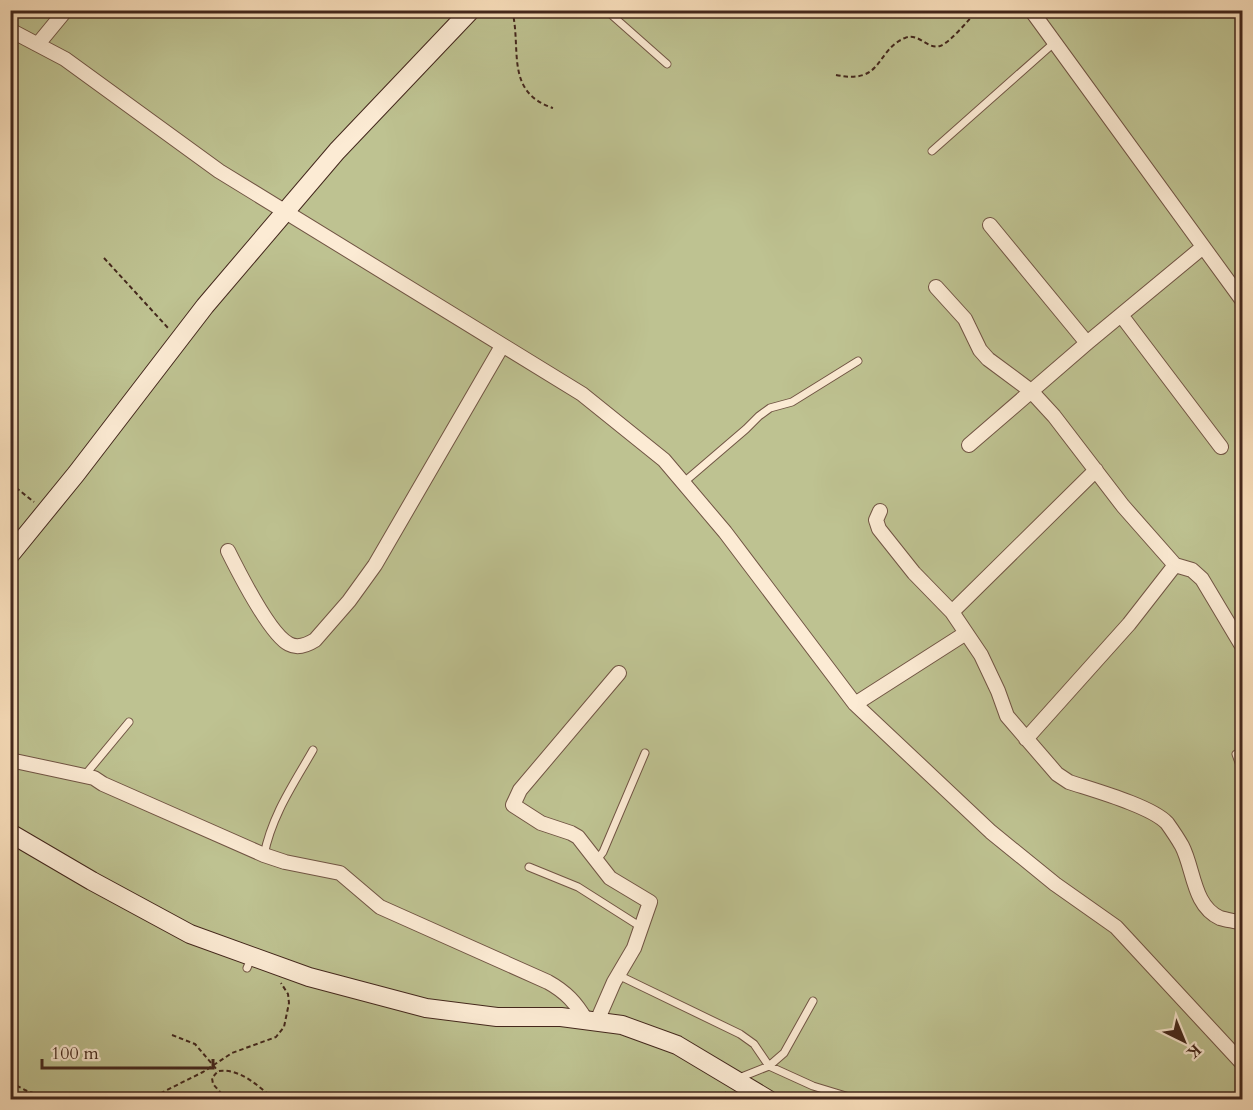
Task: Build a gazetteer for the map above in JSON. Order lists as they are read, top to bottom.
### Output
{
  "scale_bar": "100 m",
  "north": "bottom right"
}
